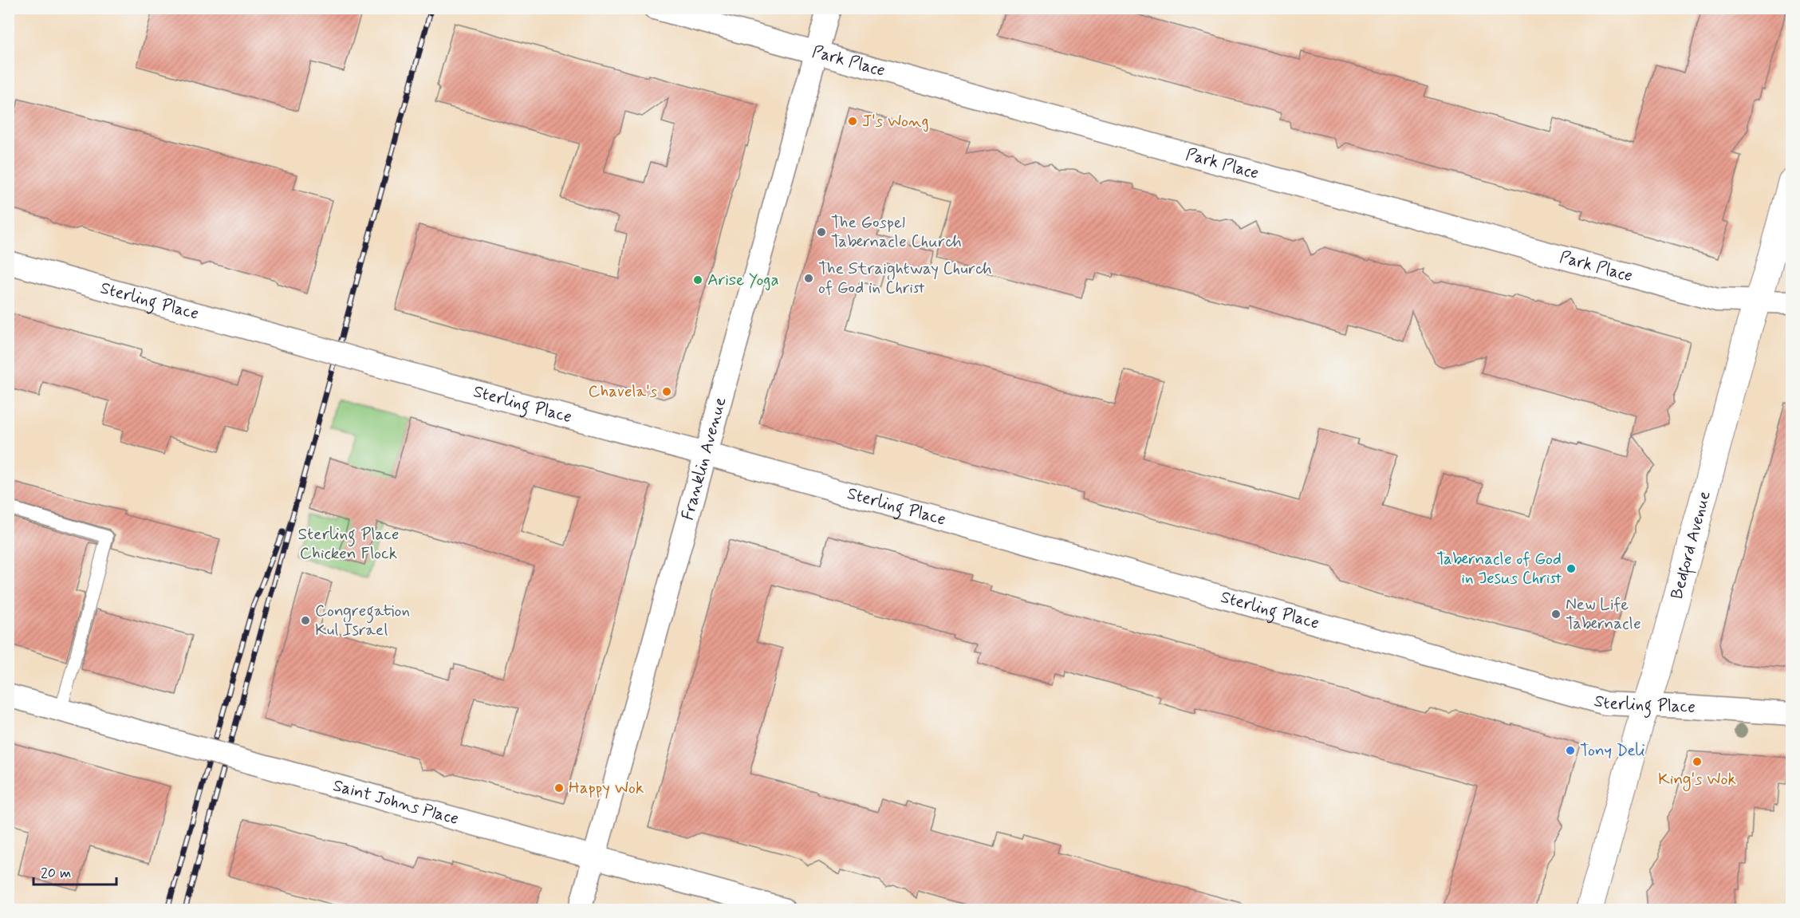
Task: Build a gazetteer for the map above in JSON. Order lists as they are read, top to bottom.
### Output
{
  "streets": {
    "street": [
      "Park Place",
      "Sterling Place",
      "Franklin Avenue",
      "Bedford Avenue",
      "Saint Johns Place"
    ]
  },
  "crossings": [
    ["Park Place", "Franklin Avenue"],
    ["Park Place", "Bedford Avenue"],
    ["Sterling Place", "Franklin Avenue"],
    ["Sterling Place", "Bedford Avenue"],
    ["Franklin Avenue", "Saint Johns Place"]
  ],
  "parks": ["Sterling Place Chicken Flock"],
  "places": [
    "J's Wong",
    "The Gospel Tabernacle Church",
    "The Straightway Church of God in Christ",
    "Arise Yoga",
    "Chavela's",
    "Tabernacle of God in Jesus Christ",
    "New Life Tabernacle",
    "Congregation Kul Israel",
    "Tony Deli",
    "King's Wok",
    "Happy Wok"
  ],
  "scale_bar": "20 m"
}
